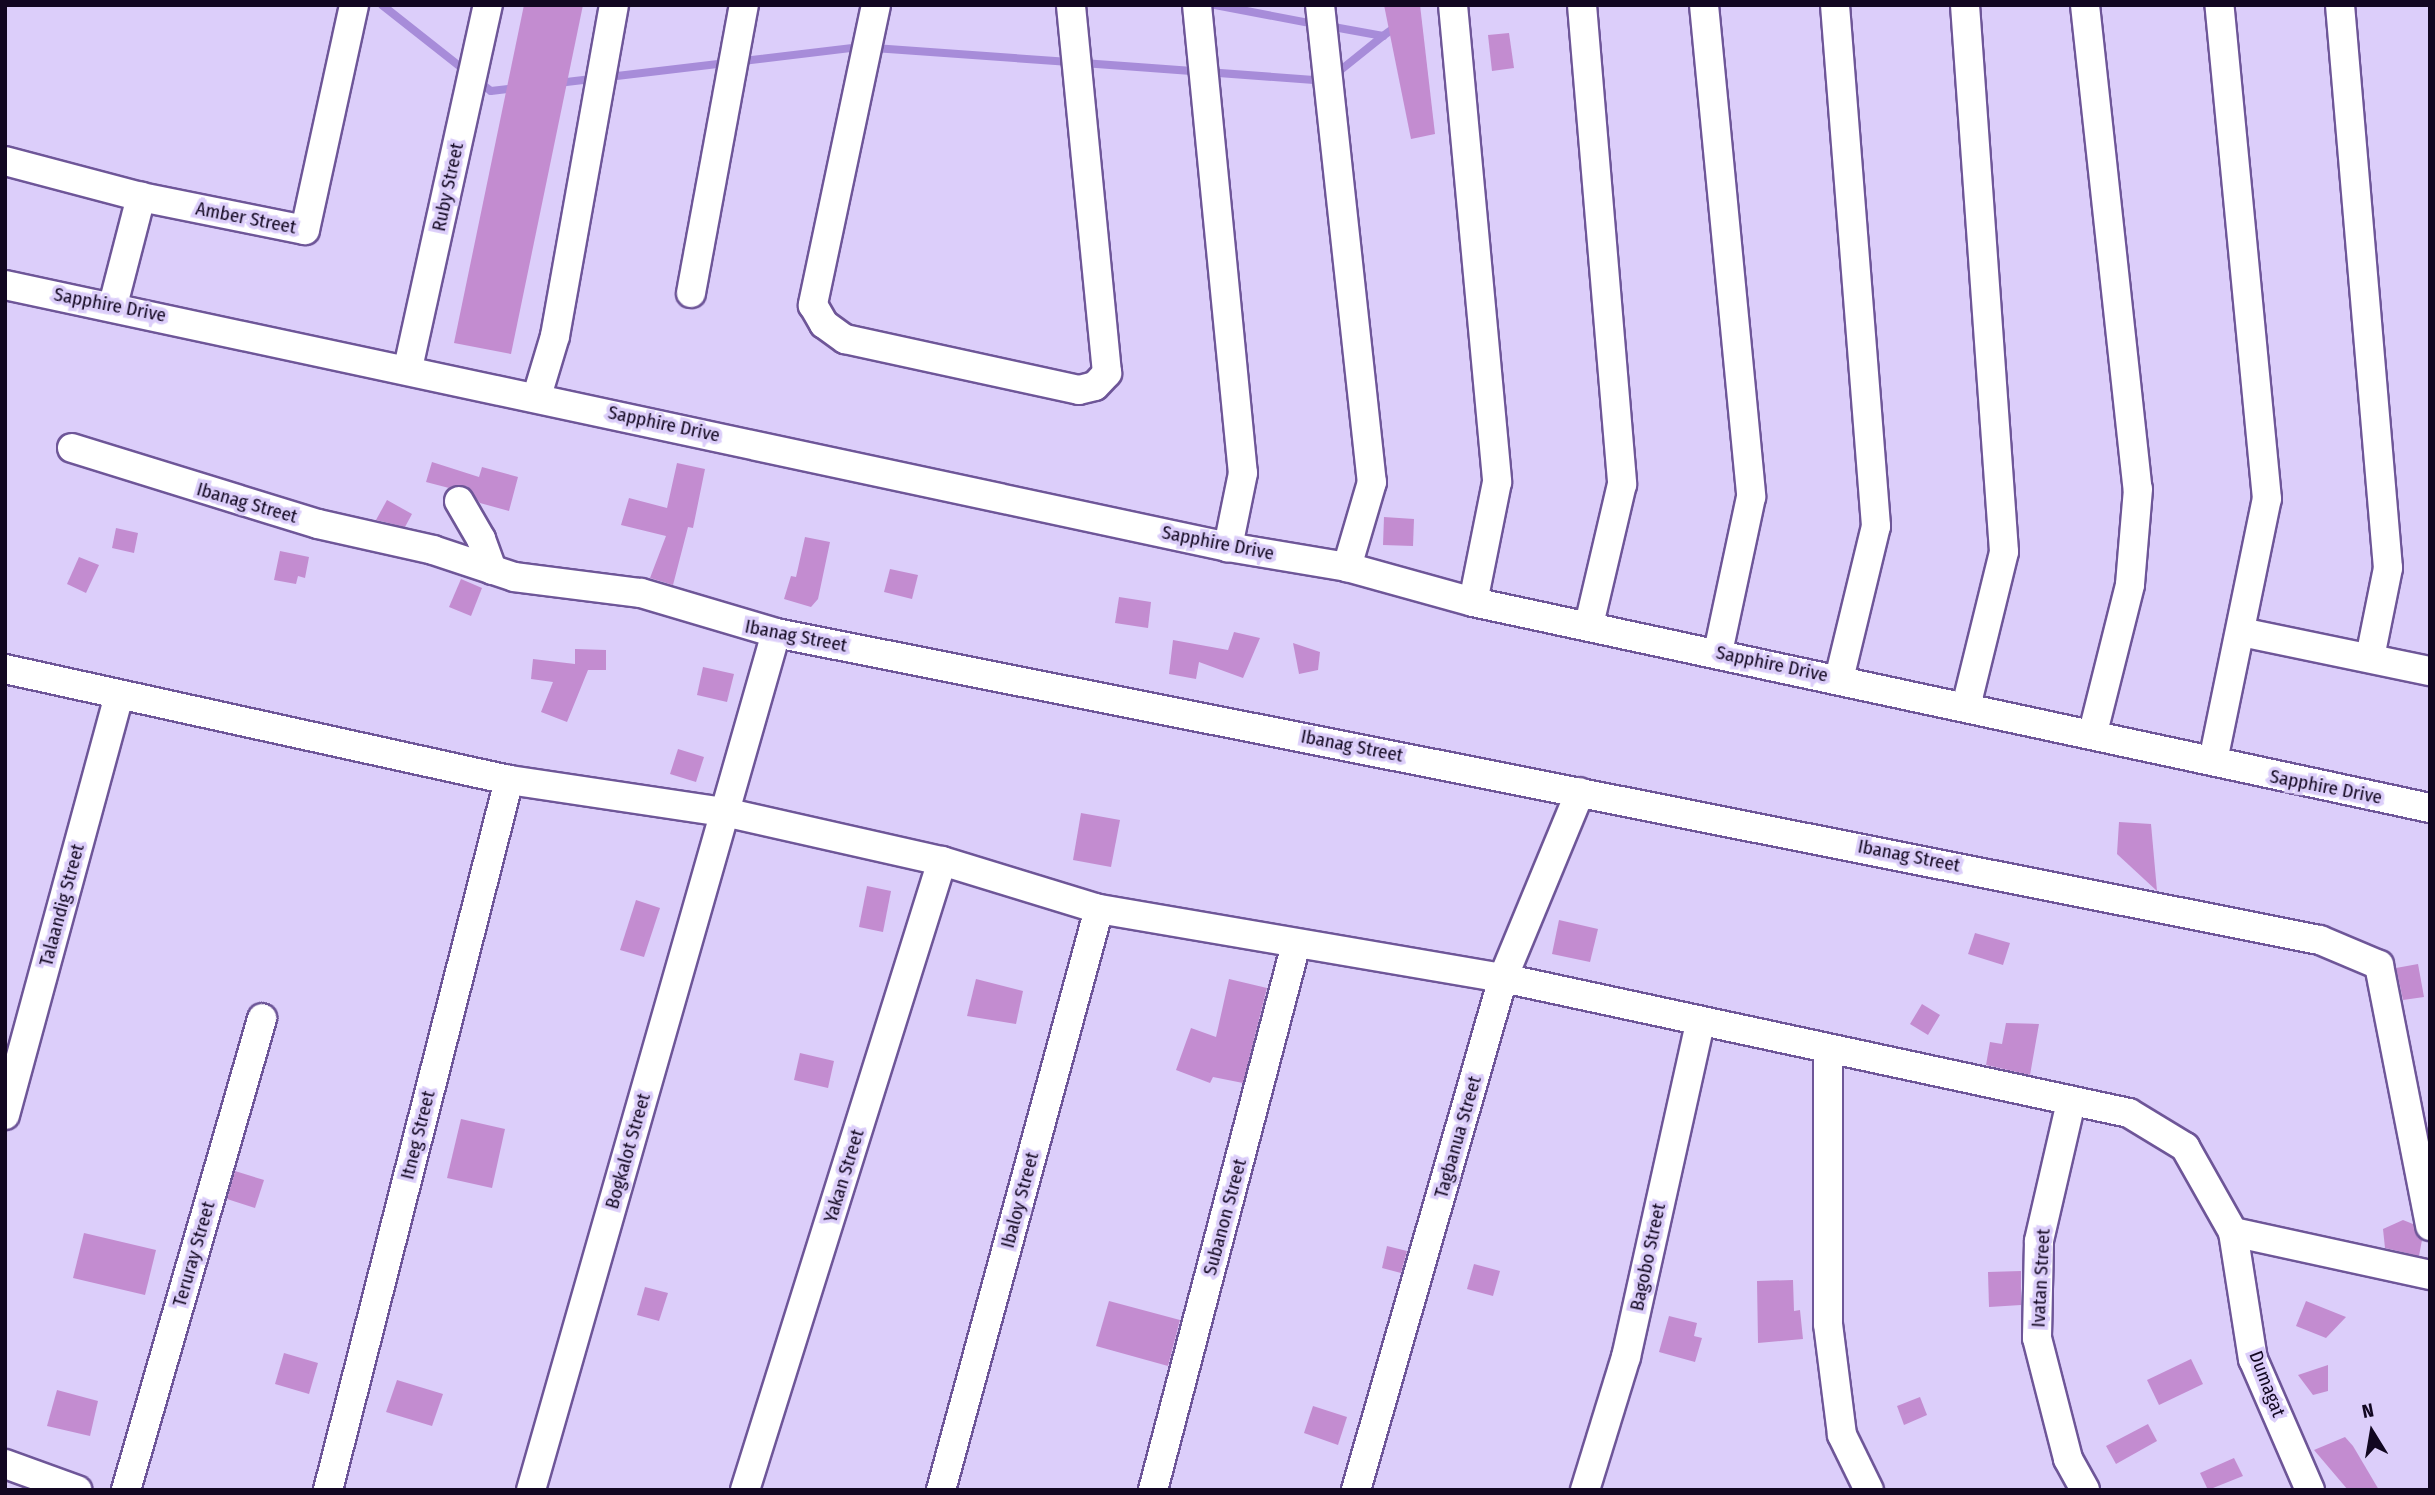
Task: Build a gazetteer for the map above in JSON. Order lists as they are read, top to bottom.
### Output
{
  "streets": {
    "street": [
      "Ruby Street",
      "Amber Street",
      "Sapphire Drive",
      "Ibanag Street",
      "Talaandig Street",
      "Itneg Street",
      "Tagbanua Street",
      "Bogkalot Street",
      "Yakan Street",
      "Ibaloy Street",
      "Subanon Street",
      "Teruray Street",
      "Bagobo Street",
      "Ivatan Street",
      "Dumagat"
    ]
  },
  "crossings": [
    ["Ruby Street", "Sapphire Drive"],
    ["Ibanag Street", "Tagbanua Street"],
    ["Ibanag Street", "Bogkalot Street"]
  ],
  "north": "top"
}
